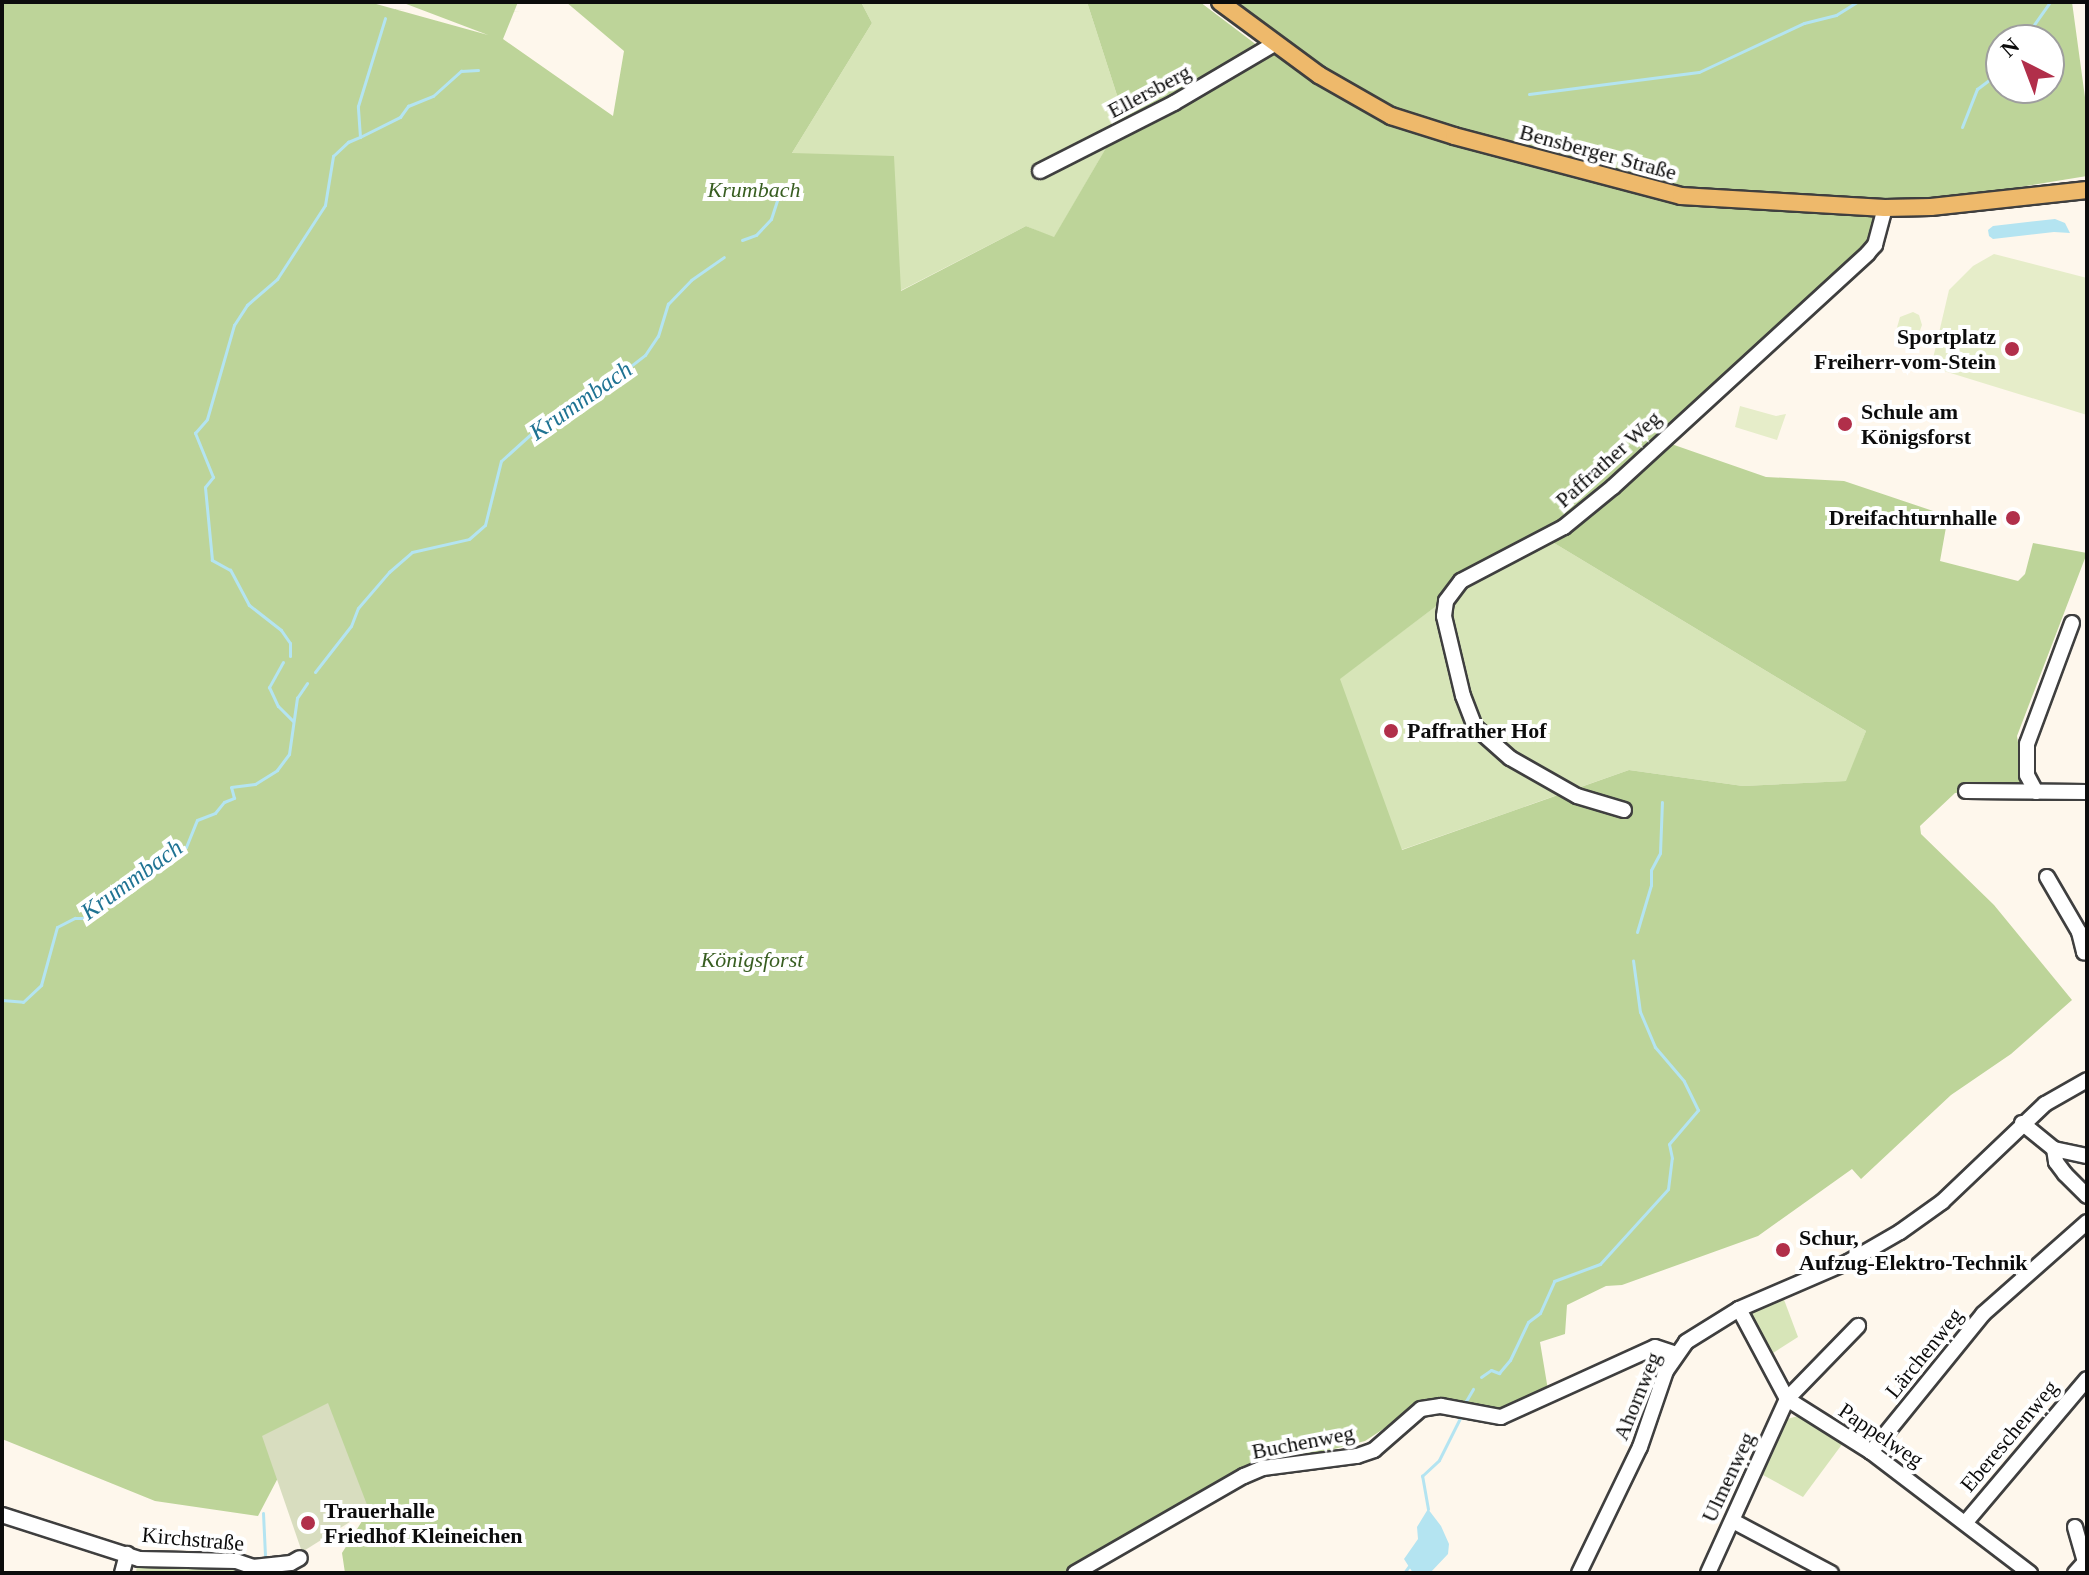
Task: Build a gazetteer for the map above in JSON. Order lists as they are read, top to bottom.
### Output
{
  "streets": {
    "main road": ["Bensberger Straße"],
    "street": [
      "Ellersberg",
      "Paffrather Weg",
      "Lärchenweg",
      "Ahornweg",
      "Pappelweg",
      "Ebereschenweg",
      "Buchenweg",
      "Ulmenweg",
      "Kirchstraße"
    ]
  },
  "crossings": [
    ["Ellersberg", "Bensberger Straße"],
    ["Bensberger Straße", "Paffrather Weg"],
    ["Lärchenweg", "Pappelweg"],
    ["Ahornweg", "Pappelweg"],
    ["Ahornweg", "Buchenweg"],
    ["Pappelweg", "Ebereschenweg"],
    ["Pappelweg", "Ulmenweg"]
  ],
  "water": ["Krummbach"],
  "parks": ["Krumbach", "Königsforst"],
  "places": [
    "Sportplatz Freiherr-vom-Stein",
    "Schule am Königsforst",
    "Dreifachturnhalle",
    "Paffrather Hof",
    "Schur, Aufzug-Elektro-Technik",
    "Trauerhalle Friedhof Kleineichen"
  ],
  "north": "top left"
}
